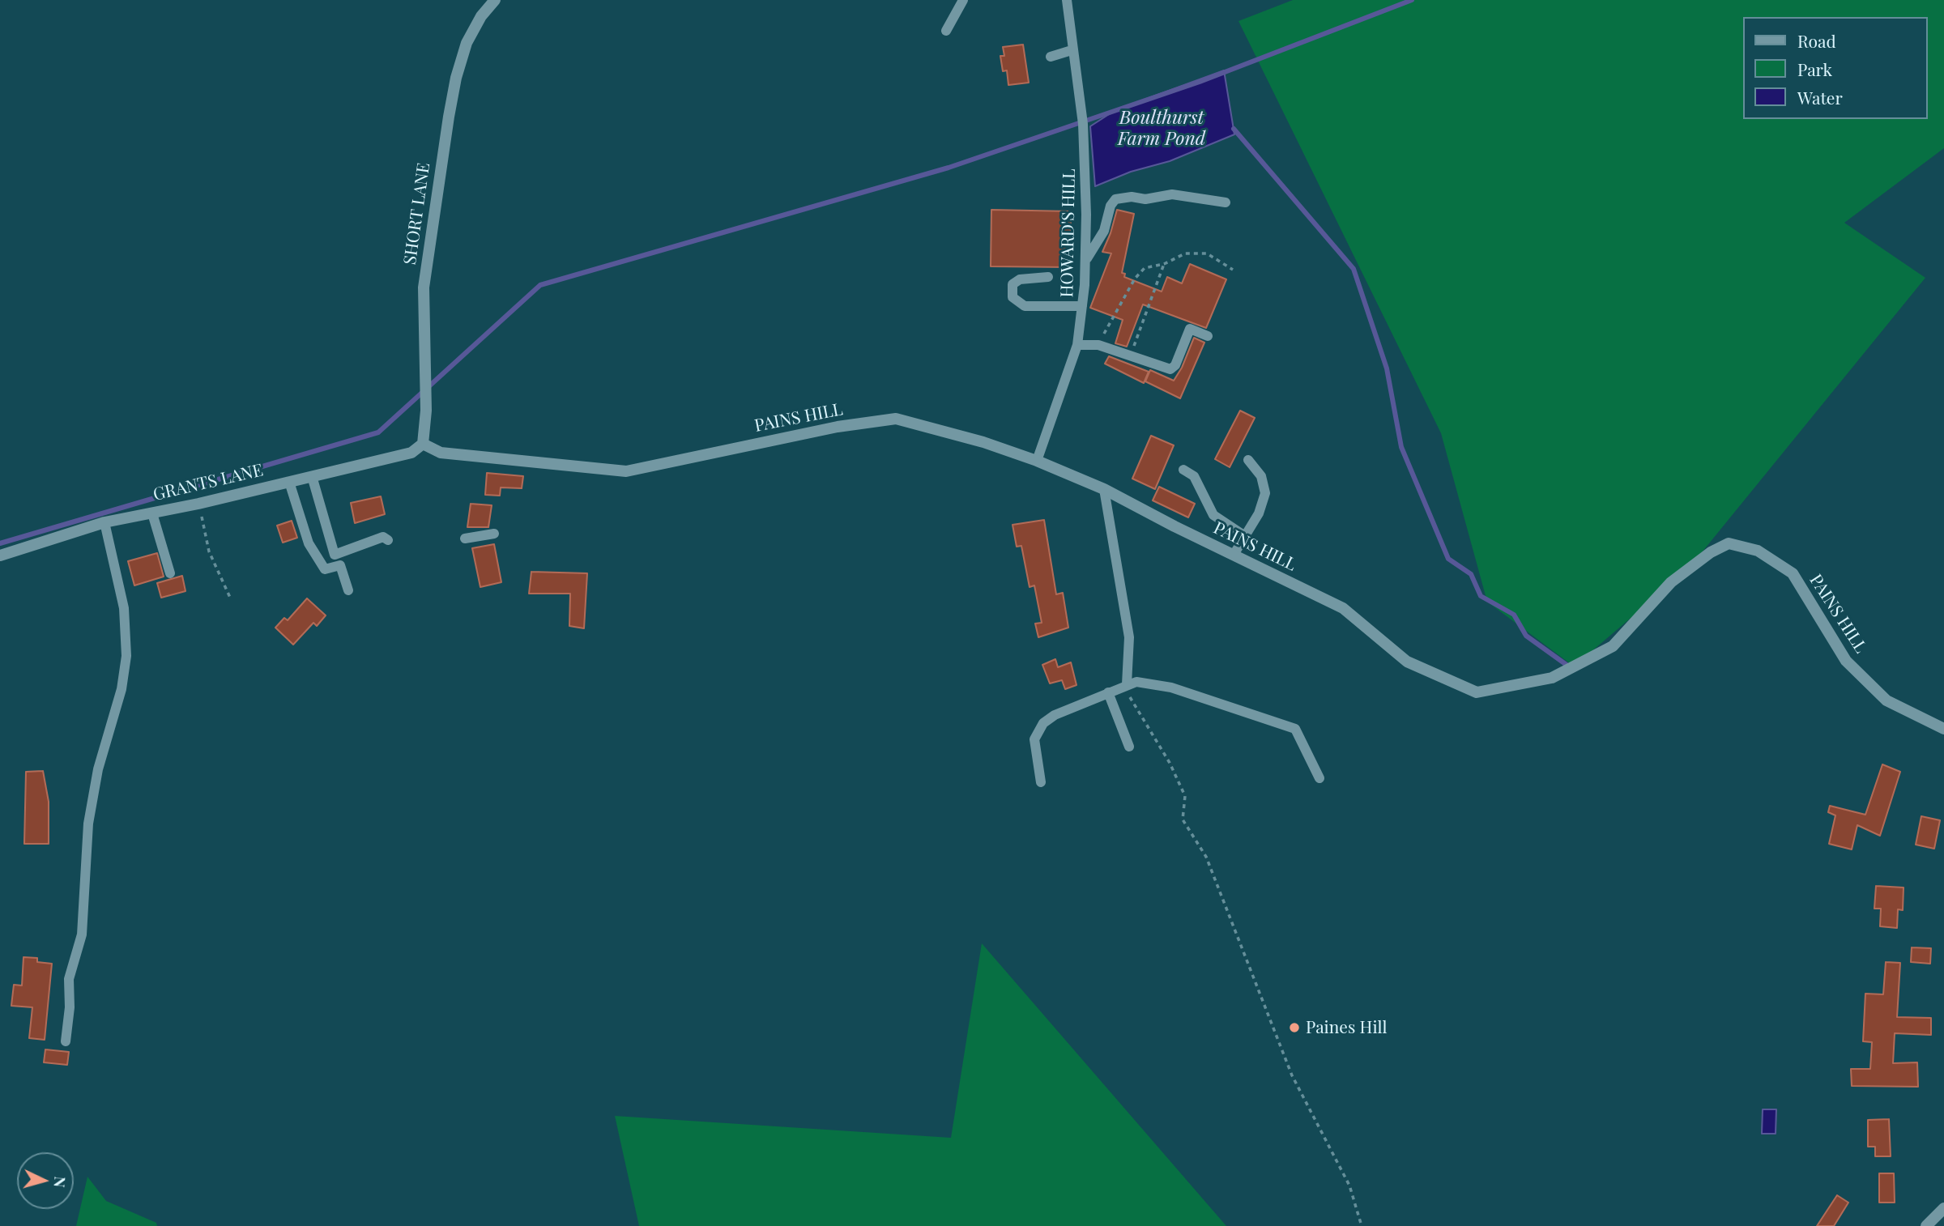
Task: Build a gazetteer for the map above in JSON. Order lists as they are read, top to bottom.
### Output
{
  "streets": {
    "street": ["SHORT LANE", "PAINS HILL", "GRANTS LANE"],
    "lane": ["HOWARD'S HILL"]
  },
  "crossings": [
    ["SHORT LANE", "PAINS HILL"],
    ["SHORT LANE", "GRANTS LANE"],
    ["HOWARD'S HILL", "PAINS HILL"],
    ["PAINS HILL", "GRANTS LANE"]
  ],
  "water": ["Boulthurst Farm Pond"],
  "places": ["Paines Hill"],
  "legend": ["Road", "Park", "Water"],
  "north": "right"
}
